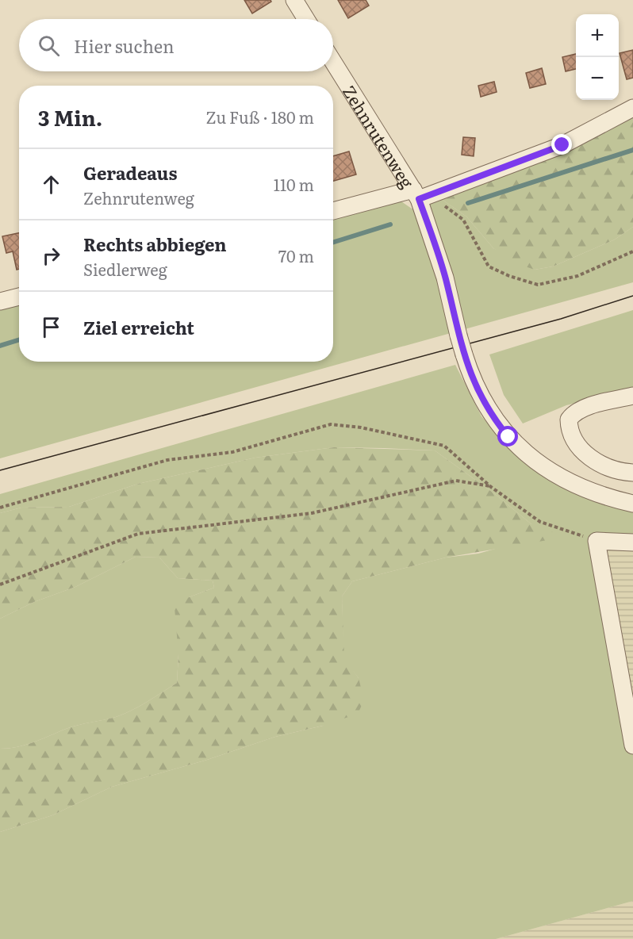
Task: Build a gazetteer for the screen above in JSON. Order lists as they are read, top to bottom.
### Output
{
  "streets": {
    "street": ["Zehnrutenweg"]
  },
  "page": {
    "map_buttons": ["+", "−"],
    "search": "Hier suchen",
    "heading": ["3 Min.", "Zu Fuß · 180 m"],
    "list": [
      ["Geradeaus", "Zehnrutenweg", "110 m"],
      ["Rechts abbiegen", "Siedlerweg", "70 m"],
      "Ziel erreicht"
    ]
  }
}
